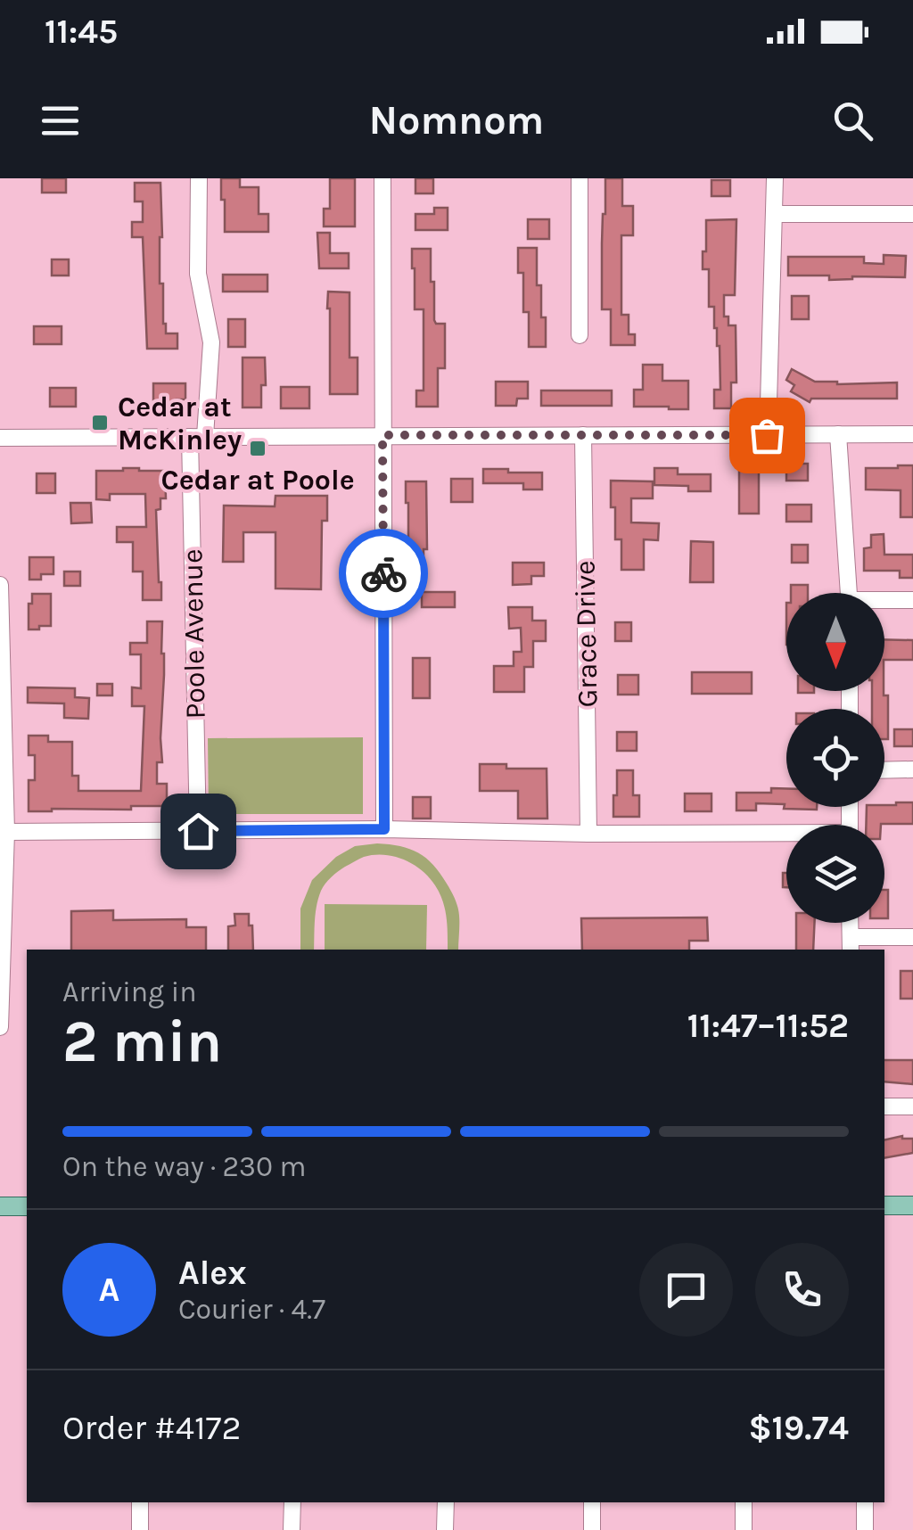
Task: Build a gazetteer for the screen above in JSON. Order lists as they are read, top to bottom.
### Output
{
  "streets": {
    "street": ["Poole Avenue", "Grace Drive"]
  },
  "places": {
    "transit": ["Cedar at McKinley", "Cedar at Poole"]
  },
  "north": "bottom",
  "page": {
    "status": "11:45",
    "header": "Nomnom",
    "heading": ["2 min", "Arriving in", "11:47–11:52"],
    "panel": [
      "Alex",
      "Courier · 4.7",
      "Order #4172",
      "$19.74"
    ],
    "bar": "On the way · 230 m",
    "round": "A"
  }
}
